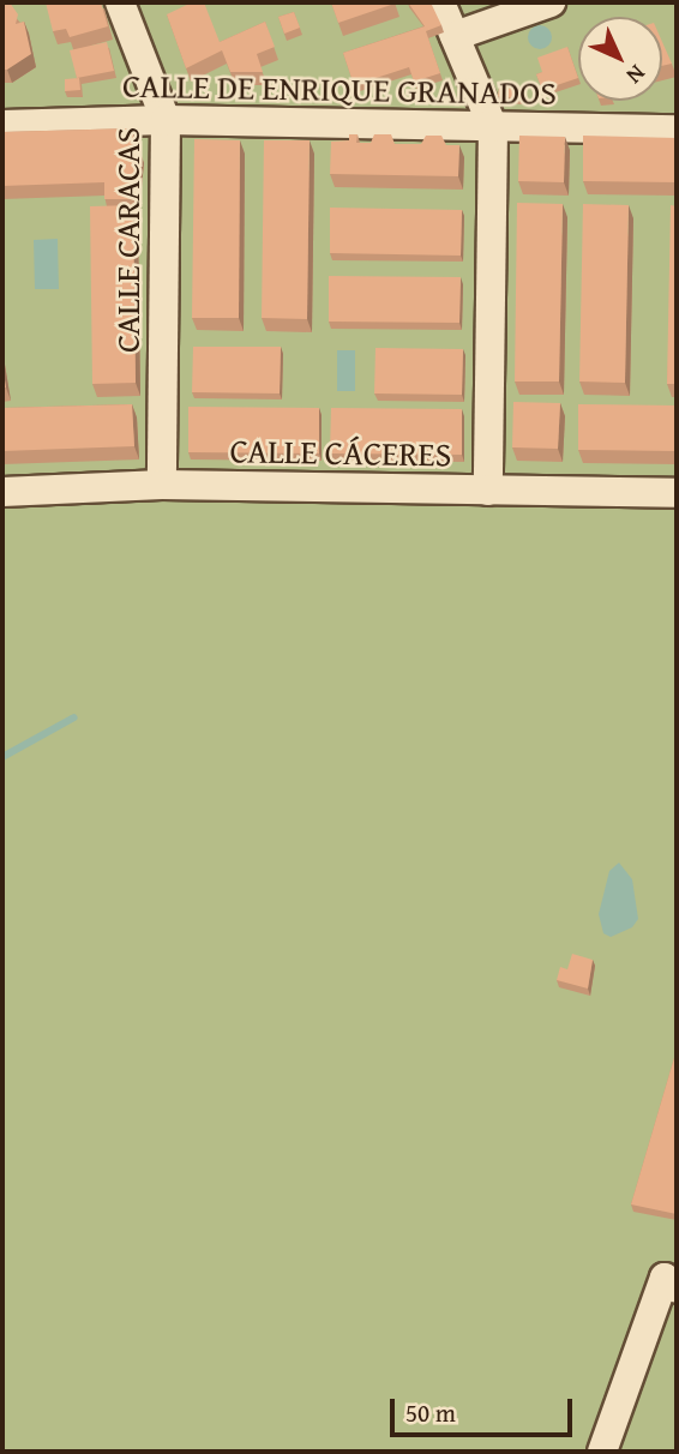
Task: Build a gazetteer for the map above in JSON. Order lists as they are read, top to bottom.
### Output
{
  "streets": {
    "street": ["CALLE DE ENRIQUE GRANADOS", "CALLE CARACAS", "CALLE CÁCERES"]
  },
  "crossings": [
    ["CALLE DE ENRIQUE GRANADOS", "CALLE CARACAS"],
    ["CALLE CARACAS", "CALLE CÁCERES"]
  ],
  "scale_bar": "50 m",
  "north": "bottom right"
}
